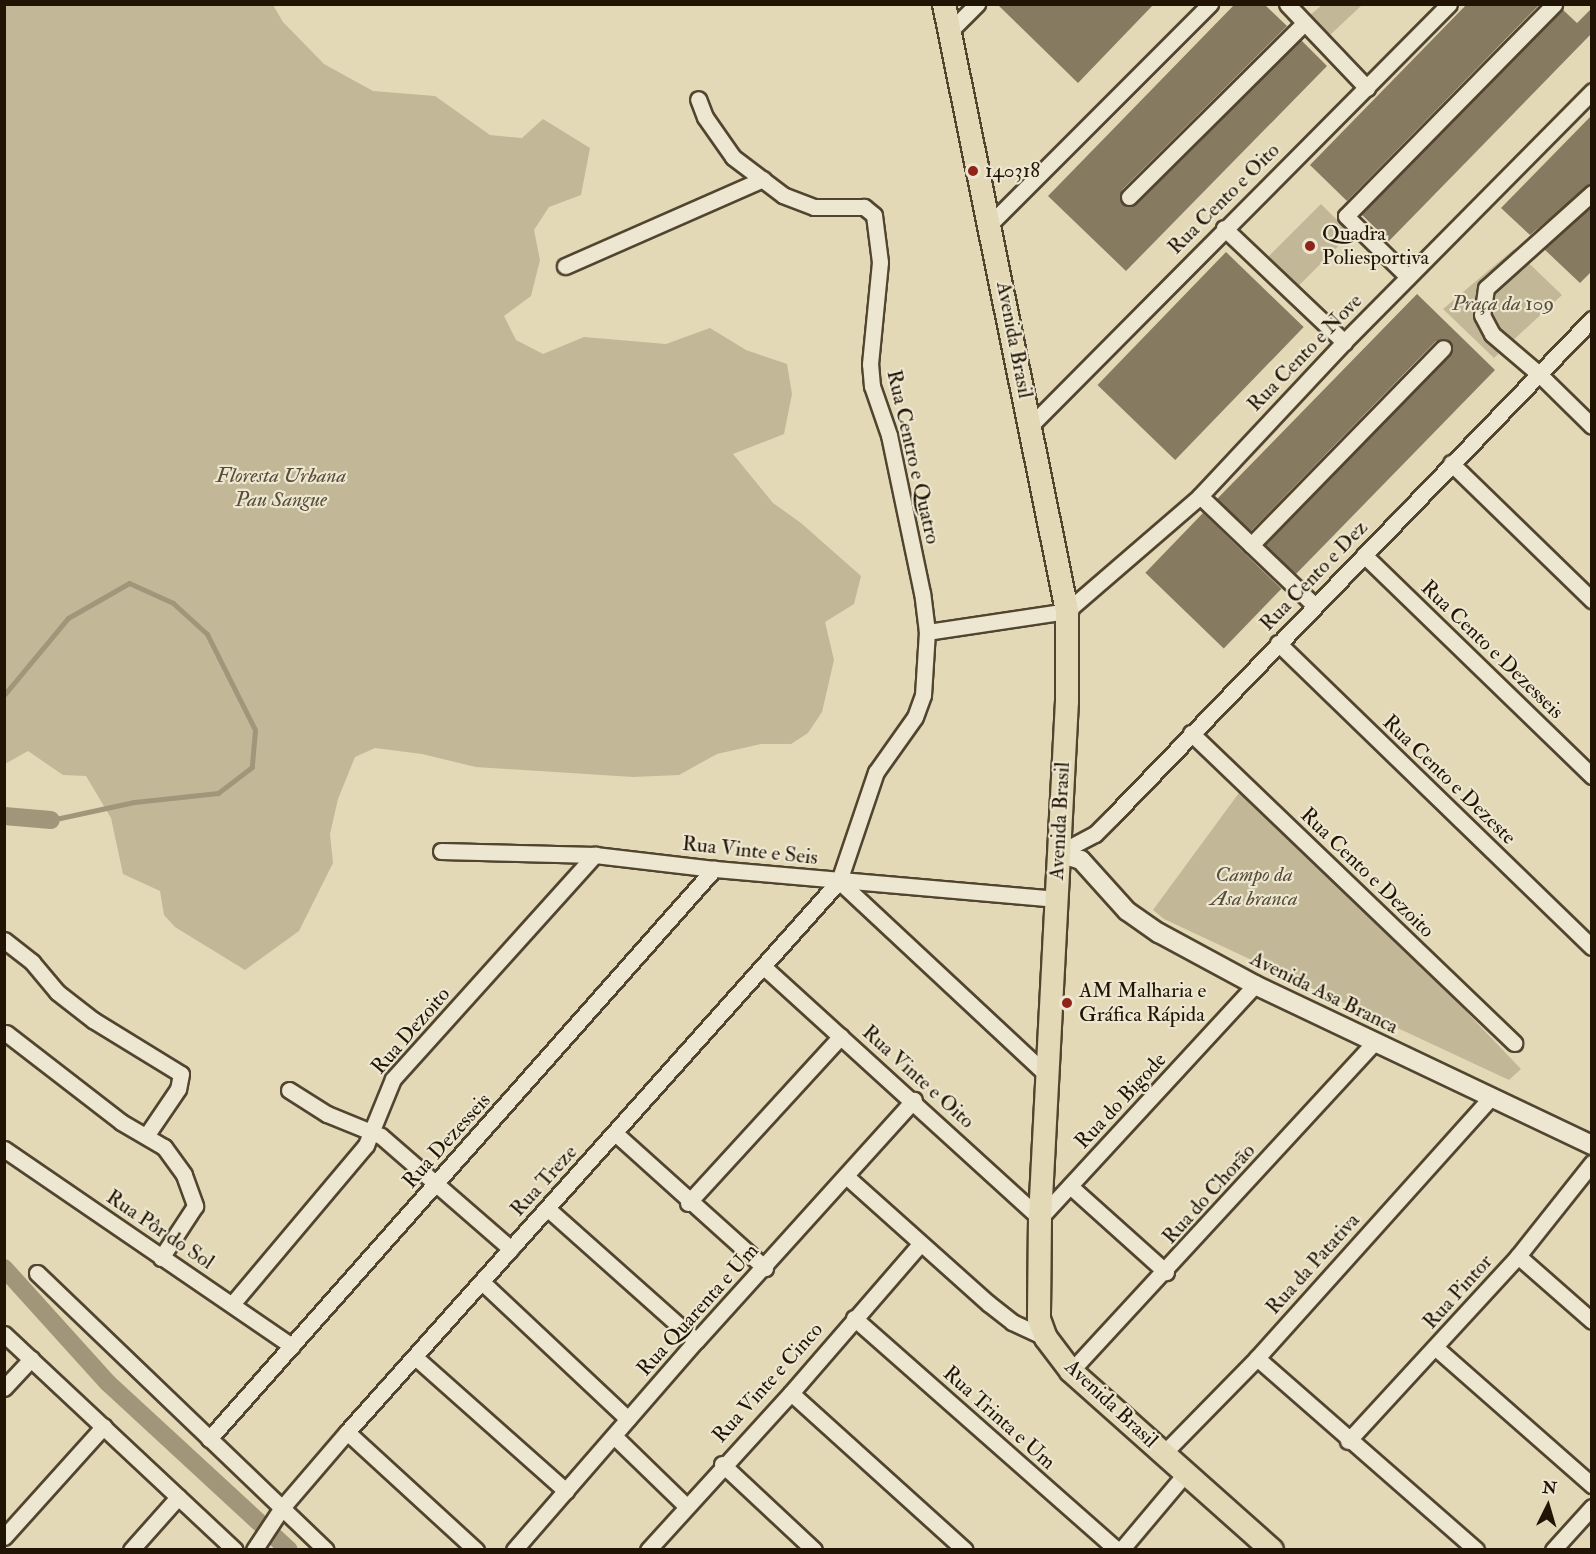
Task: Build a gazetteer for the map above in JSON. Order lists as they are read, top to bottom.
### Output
{
  "streets": {
    "main road": ["Avenida Brasil"],
    "street": [
      "Rua Cento e Oito",
      "Rua Cento e Nove",
      "Rua Centro e Quatro",
      "Rua Cento e Dez",
      "Rua Cento e Dezesseis",
      "Rua Cento e Dezeste",
      "Rua Vinte e Seis",
      "Rua Cento e Dezoito",
      "Avenida Asa Branca",
      "Rua Dezoito",
      "Rua Vinte e Oito",
      "Rua do Bigode",
      "Rua Dezesseis",
      "Rua Treze",
      "Rua do Chorão",
      "Rua Pôr do Sol",
      "Rua da Patativa",
      "Rua Pintor",
      "Rua Quarenta e Um",
      "Rua Vinte e Cinco",
      "Rua Trinta e Um"
    ]
  },
  "crossings": [
    ["Rua Cento e Oito", "Avenida Brasil"],
    ["Avenida Brasil", "Rua Cento e Nove"],
    ["Avenida Brasil", "Rua Cento e Dez"],
    ["Avenida Brasil", "Rua Vinte e Seis"],
    ["Avenida Brasil", "Avenida Asa Branca"],
    ["Avenida Brasil", "Rua Vinte e Oito"],
    ["Avenida Brasil", "Rua do Bigode"],
    ["Avenida Brasil", "Rua do Chorão"],
    ["Avenida Brasil", "Rua da Patativa"],
    ["Rua Centro e Quatro", "Rua Vinte e Seis"],
    ["Rua Centro e Quatro", "Rua Treze"],
    ["Rua Cento e Dez", "Rua Cento e Dezesseis"],
    ["Rua Cento e Dez", "Rua Cento e Dezeste"],
    ["Rua Cento e Dez", "Rua Cento e Dezoito"],
    ["Rua Cento e Dez", "Avenida Asa Branca"],
    ["Rua Vinte e Seis", "Rua Dezoito"],
    ["Rua Vinte e Seis", "Rua Dezesseis"],
    ["Rua Vinte e Seis", "Rua Treze"],
    ["Avenida Asa Branca", "Rua do Bigode"],
    ["Avenida Asa Branca", "Rua do Chorão"],
    ["Avenida Asa Branca", "Rua da Patativa"],
    ["Rua Dezoito", "Rua Pôr do Sol"],
    ["Rua Vinte e Oito", "Rua do Bigode"],
    ["Rua Vinte e Oito", "Rua Treze"],
    ["Rua Vinte e Oito", "Rua Quarenta e Um"],
    ["Rua Dezesseis", "Rua Pôr do Sol"],
    ["Rua Vinte e Cinco", "Rua Trinta e Um"]
  ],
  "parks": ["Praça da 109", "Floresta Urbana Pau Sangue", "Campo da Asa branca"],
  "places": ["140318", "Quadra Poliesportiva", "AM Malharia e Gráfica Rápida"],
  "north": "top"
}
